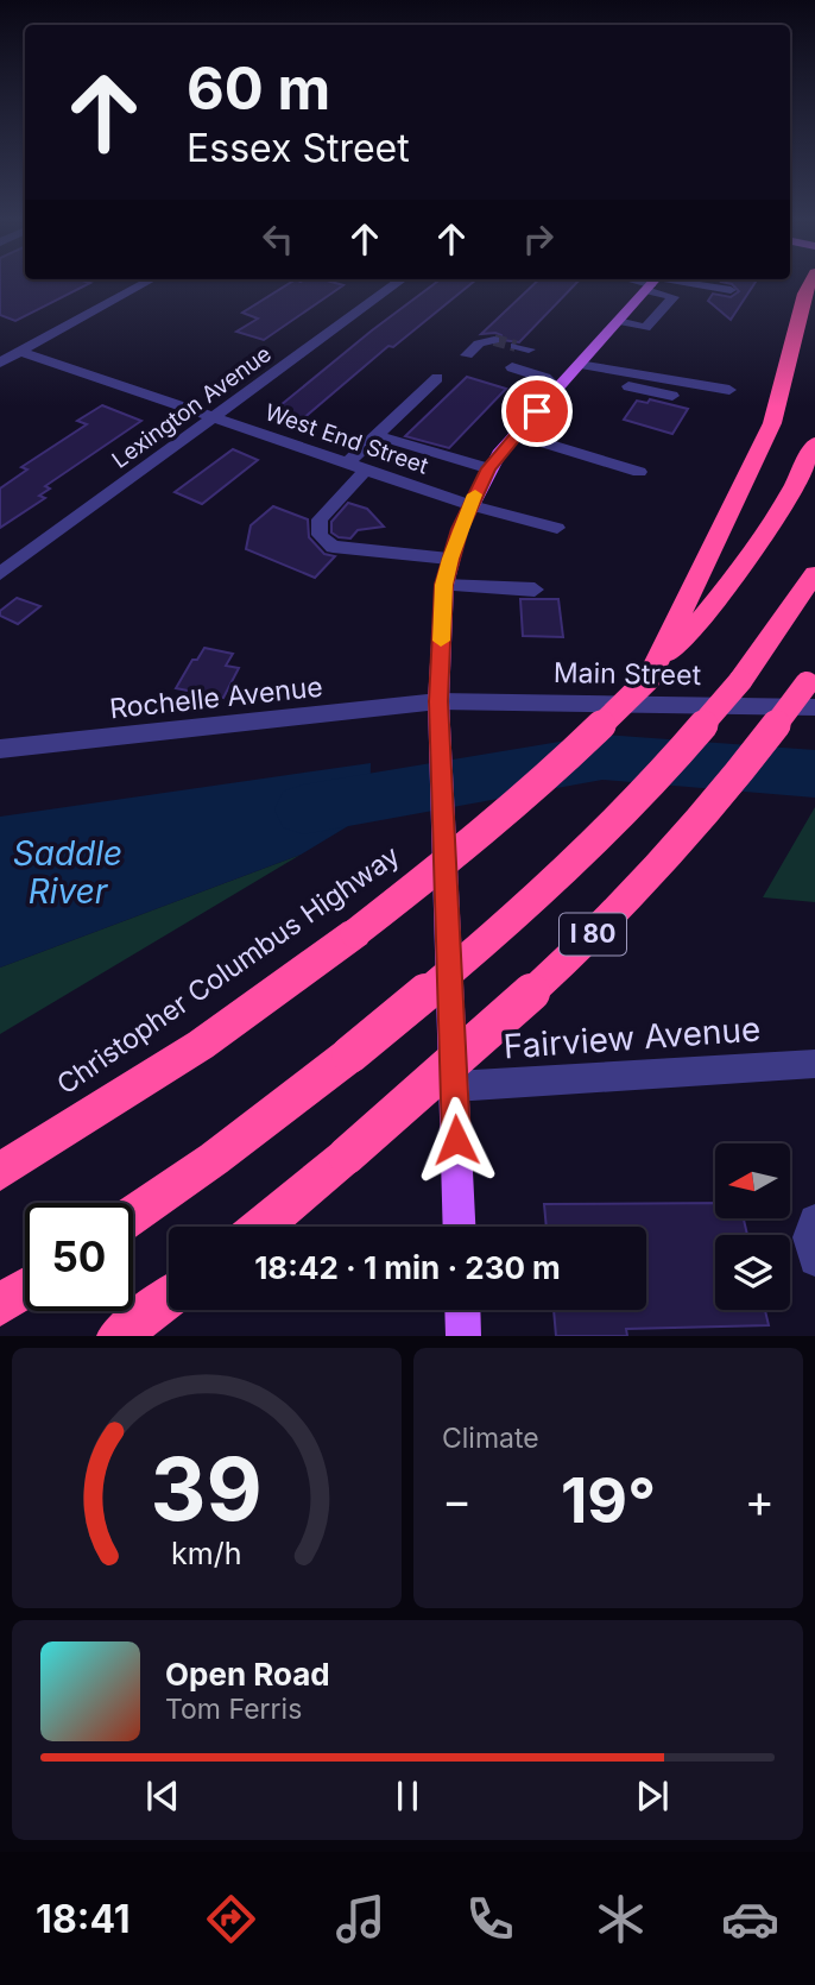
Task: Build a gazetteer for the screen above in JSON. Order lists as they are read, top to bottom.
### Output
{
  "streets": {
    "highway": ["I 80", "Christopher Columbus Highway"],
    "street": [
      "Lexington Avenue",
      "West End Street",
      "Main Street",
      "Rochelle Avenue",
      "Fairview Avenue"
    ]
  },
  "crossings": [
    ["Lexington Avenue", "West End Street"],
    ["Main Street", "Rochelle Avenue"],
    ["Main Street", "I 80"]
  ],
  "water": ["Saddle River"],
  "north": "left",
  "page": {
    "turn": ["60 m", "Essex Street"],
    "limit": "50",
    "trip": "18:42 · 1 min · 230 m",
    "tile": "Climate",
    "heat": ["−", "19°", "+"],
    "song": ["Open Road", "Tom Ferris"],
    "tabs": "18:41",
    "gauge": ["39", "km/h"]
  }
}
